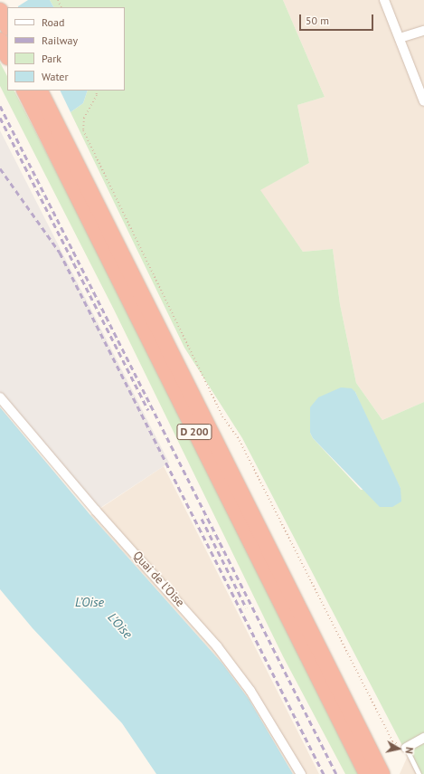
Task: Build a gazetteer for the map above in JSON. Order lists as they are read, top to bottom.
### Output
{
  "streets": {
    "highway": ["D 200"],
    "street": ["Quai de l'Oise"]
  },
  "water": ["L’Oise", "L'Oise"],
  "legend": [
    "Road",
    "Railway",
    "Park",
    "Water"
  ],
  "scale_bar": "50 m",
  "north": "right"
}
